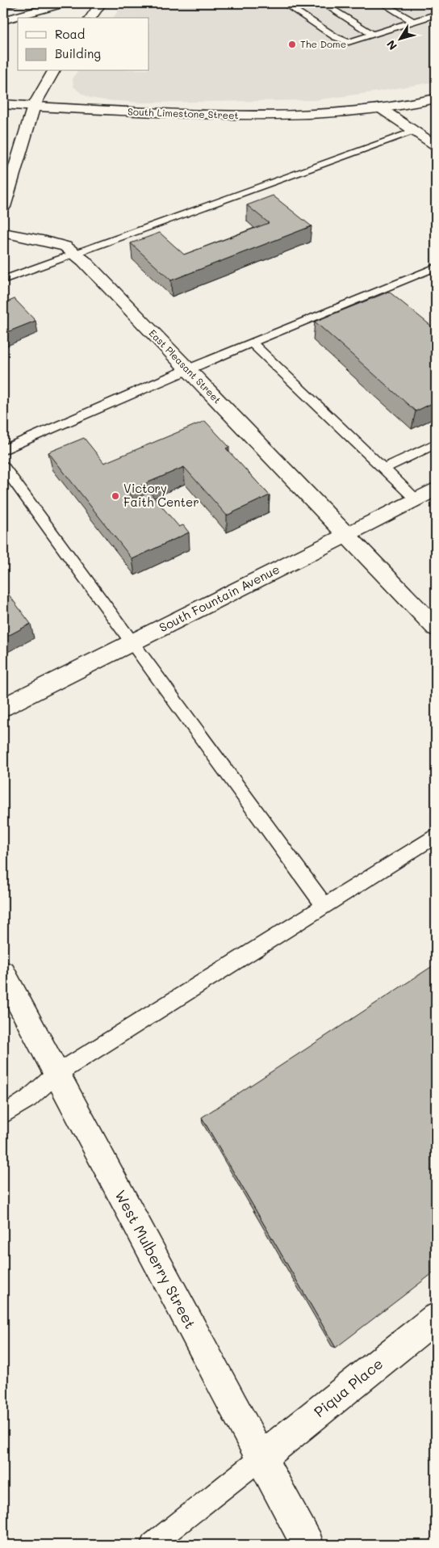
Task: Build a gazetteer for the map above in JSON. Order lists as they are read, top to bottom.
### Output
{
  "streets": {
    "street": [
      "South Limestone Street",
      "East Pleasant Street",
      "South Fountain Avenue",
      "West Mulberry Street",
      "Piqua Place"
    ]
  },
  "crossings": [
    ["East Pleasant Street", "South Fountain Avenue"],
    ["West Mulberry Street", "Piqua Place"]
  ],
  "places": ["The Dome", "Victory Faith Center"],
  "legend": ["Road", "Building"],
  "north": "bottom left"
}
